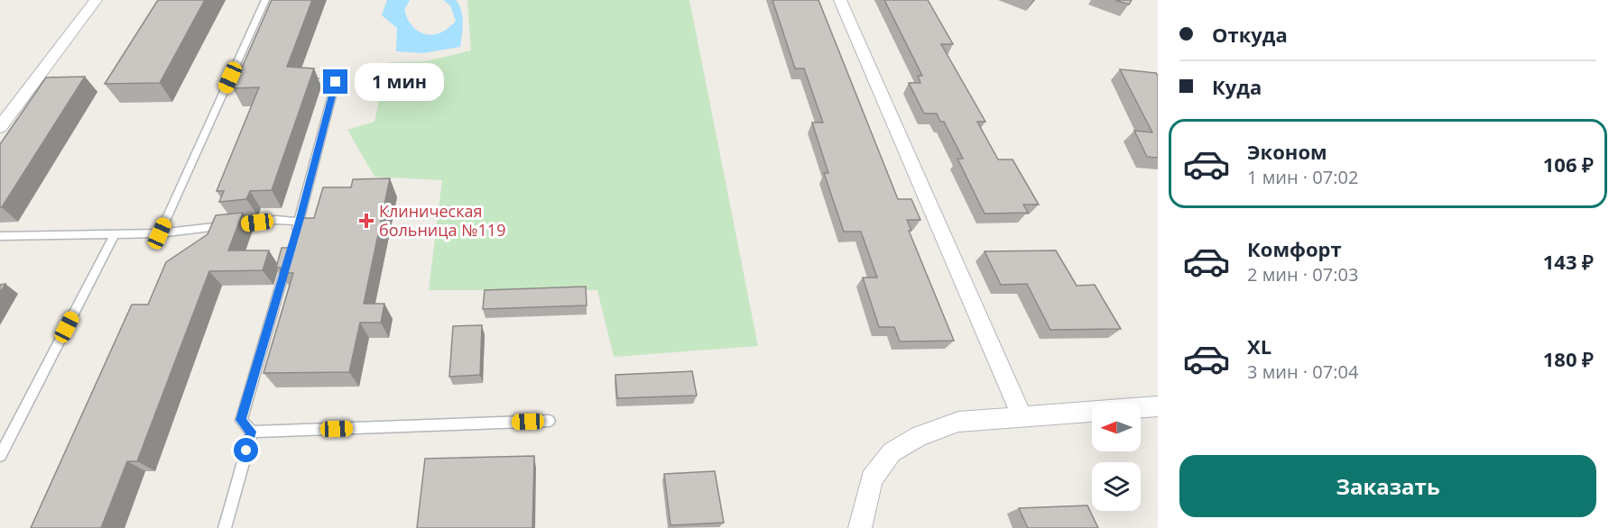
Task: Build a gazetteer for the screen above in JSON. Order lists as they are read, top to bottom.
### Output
{
  "places": {
    "health": ["Клиническая больница №119"]
  },
  "north": "left",
  "page": {
    "banner": ["Откуда", "Куда"],
    "bubble": "1 мин",
    "list": [
      {
        "name": "Эконом",
        "note": "1 мин · 07:02",
        "value": "106 ₽"
      },
      {
        "name": "Комфорт",
        "note": "2 мин · 07:03",
        "value": "143 ₽"
      },
      {
        "name": "XL",
        "note": "3 мин · 07:04",
        "value": "180 ₽"
      }
    ],
    "buttons": "Заказать"
  }
}
